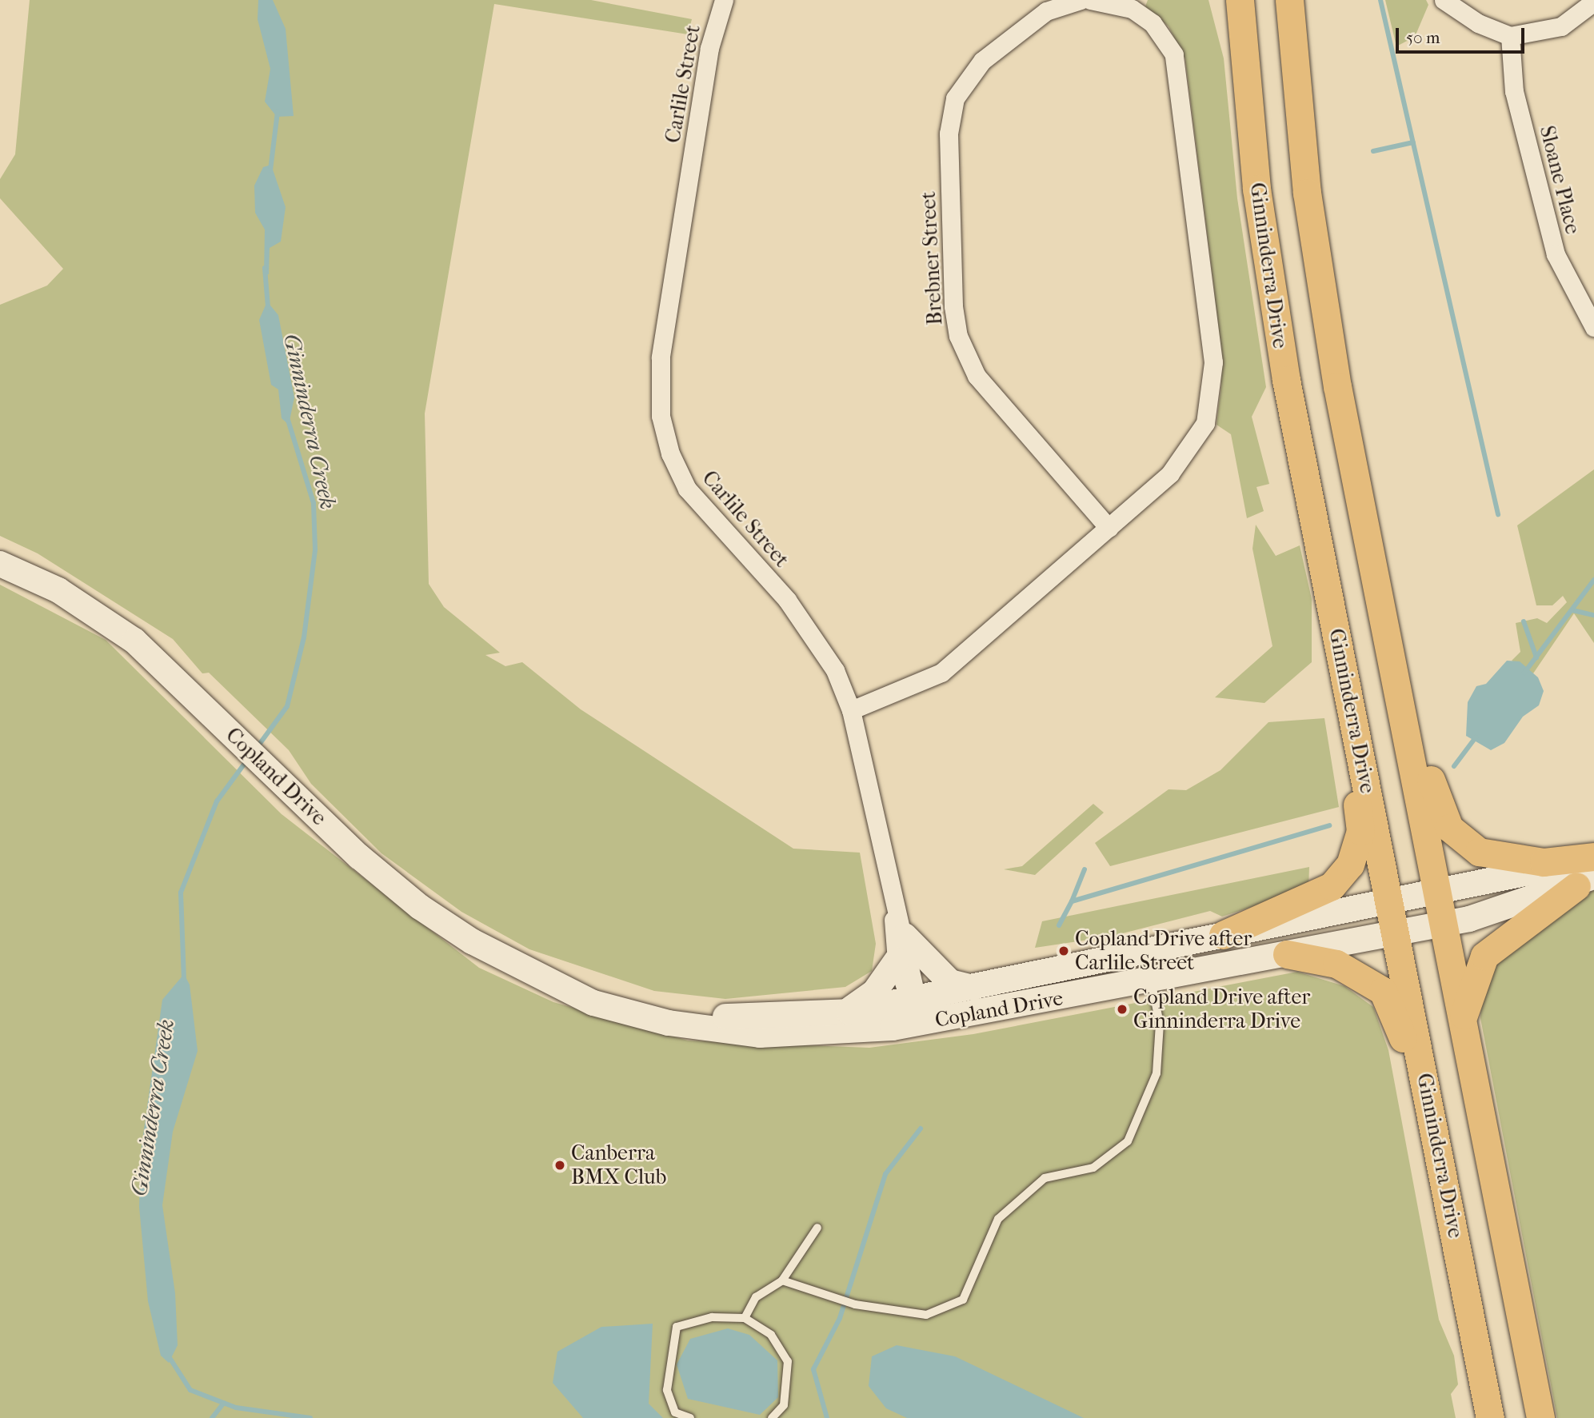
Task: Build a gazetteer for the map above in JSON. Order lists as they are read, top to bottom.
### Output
{
  "streets": {
    "main road": ["Ginninderra Drive", "Copland Drive"],
    "street": ["Carlile Street", "Sloane Place", "Brebner Street"]
  },
  "crossings": [
    ["Carlile Street", "Copland Drive"],
    ["Ginninderra Drive", "Copland Drive"]
  ],
  "water": ["Ginninderra Creek"],
  "places": ["Copland Drive after Carlile Street", "Copland Drive after Ginninderra Drive", "Canberra BMX Club"],
  "scale_bar": "50 m"
}
